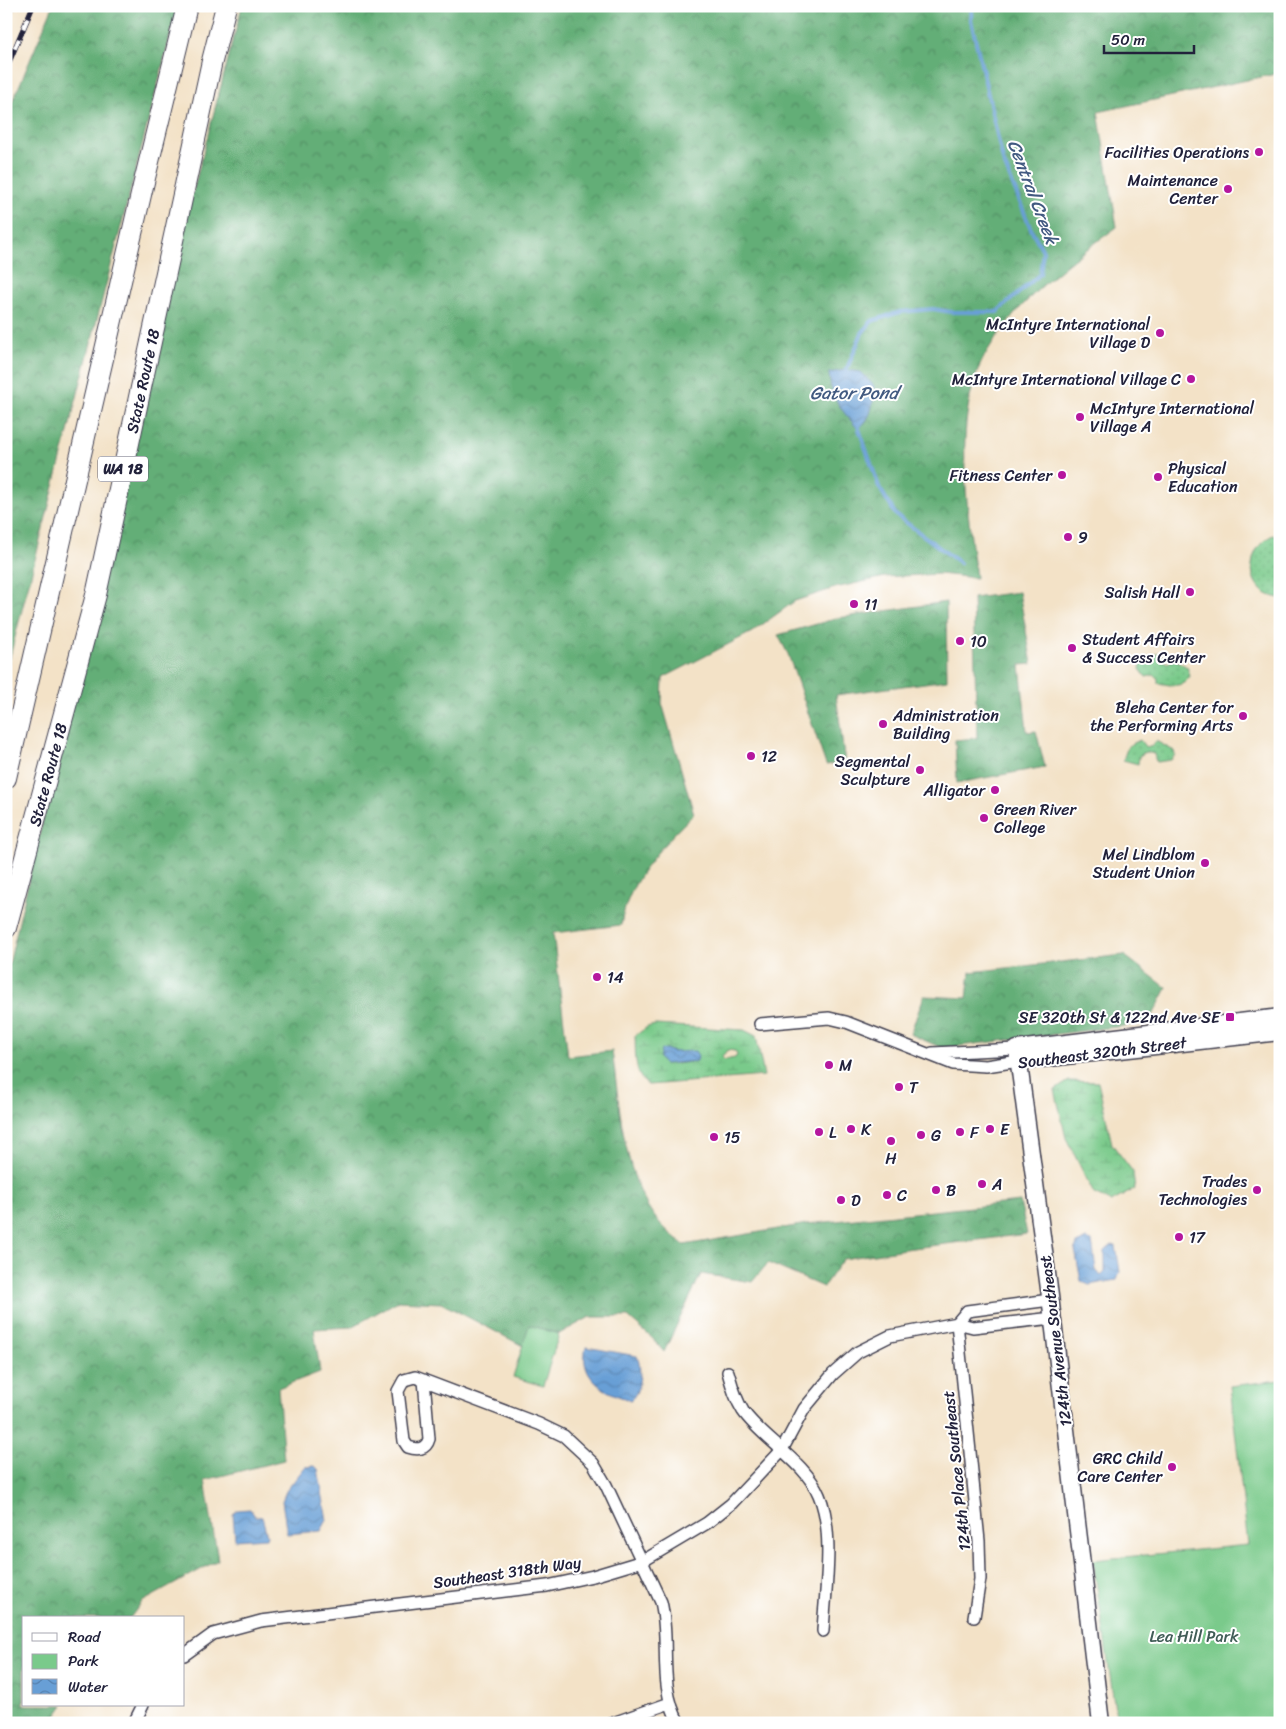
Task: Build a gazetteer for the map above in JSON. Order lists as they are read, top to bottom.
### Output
{
  "streets": {
    "highway": ["State Route 18", "WA 18"],
    "street": [
      "Southeast 320th Street",
      "124th Avenue Southeast",
      "124th Place Southeast",
      "Southeast 318th Way"
    ]
  },
  "crossings": [
    ["Southeast 320th Street", "124th Avenue Southeast"],
    ["124th Avenue Southeast", "Southeast 318th Way"],
    ["124th Place Southeast", "Southeast 318th Way"]
  ],
  "water": ["Central Creek", "Gator Pond"],
  "parks": ["Lea Hill Park"],
  "places": {
    "other": [
      "Facilities Operations",
      "Maintenance Center",
      "McIntyre International Village D",
      "McIntyre International Village C",
      "McIntyre International Village A",
      "Fitness Center",
      "Physical Education",
      "9",
      "Salish Hall",
      "11",
      "10",
      "Student Affairs & Success Center",
      "Bleha Center for the Performing Arts",
      "Administration Building",
      "12",
      "Segmental Sculpture",
      "Alligator",
      "Green River College",
      "Mel Lindblom Student Union",
      "14",
      "M",
      "T",
      "K",
      "E",
      "L",
      "F",
      "G",
      "15",
      "H",
      "A",
      "B",
      "Trades Technologies",
      "C",
      "D",
      "17",
      "GRC Child Care Center"
    ],
    "transit": ["SE 320th St & 122nd Ave SE"]
  },
  "legend": ["Road", "Park", "Water"],
  "scale_bar": "50 m"
}
